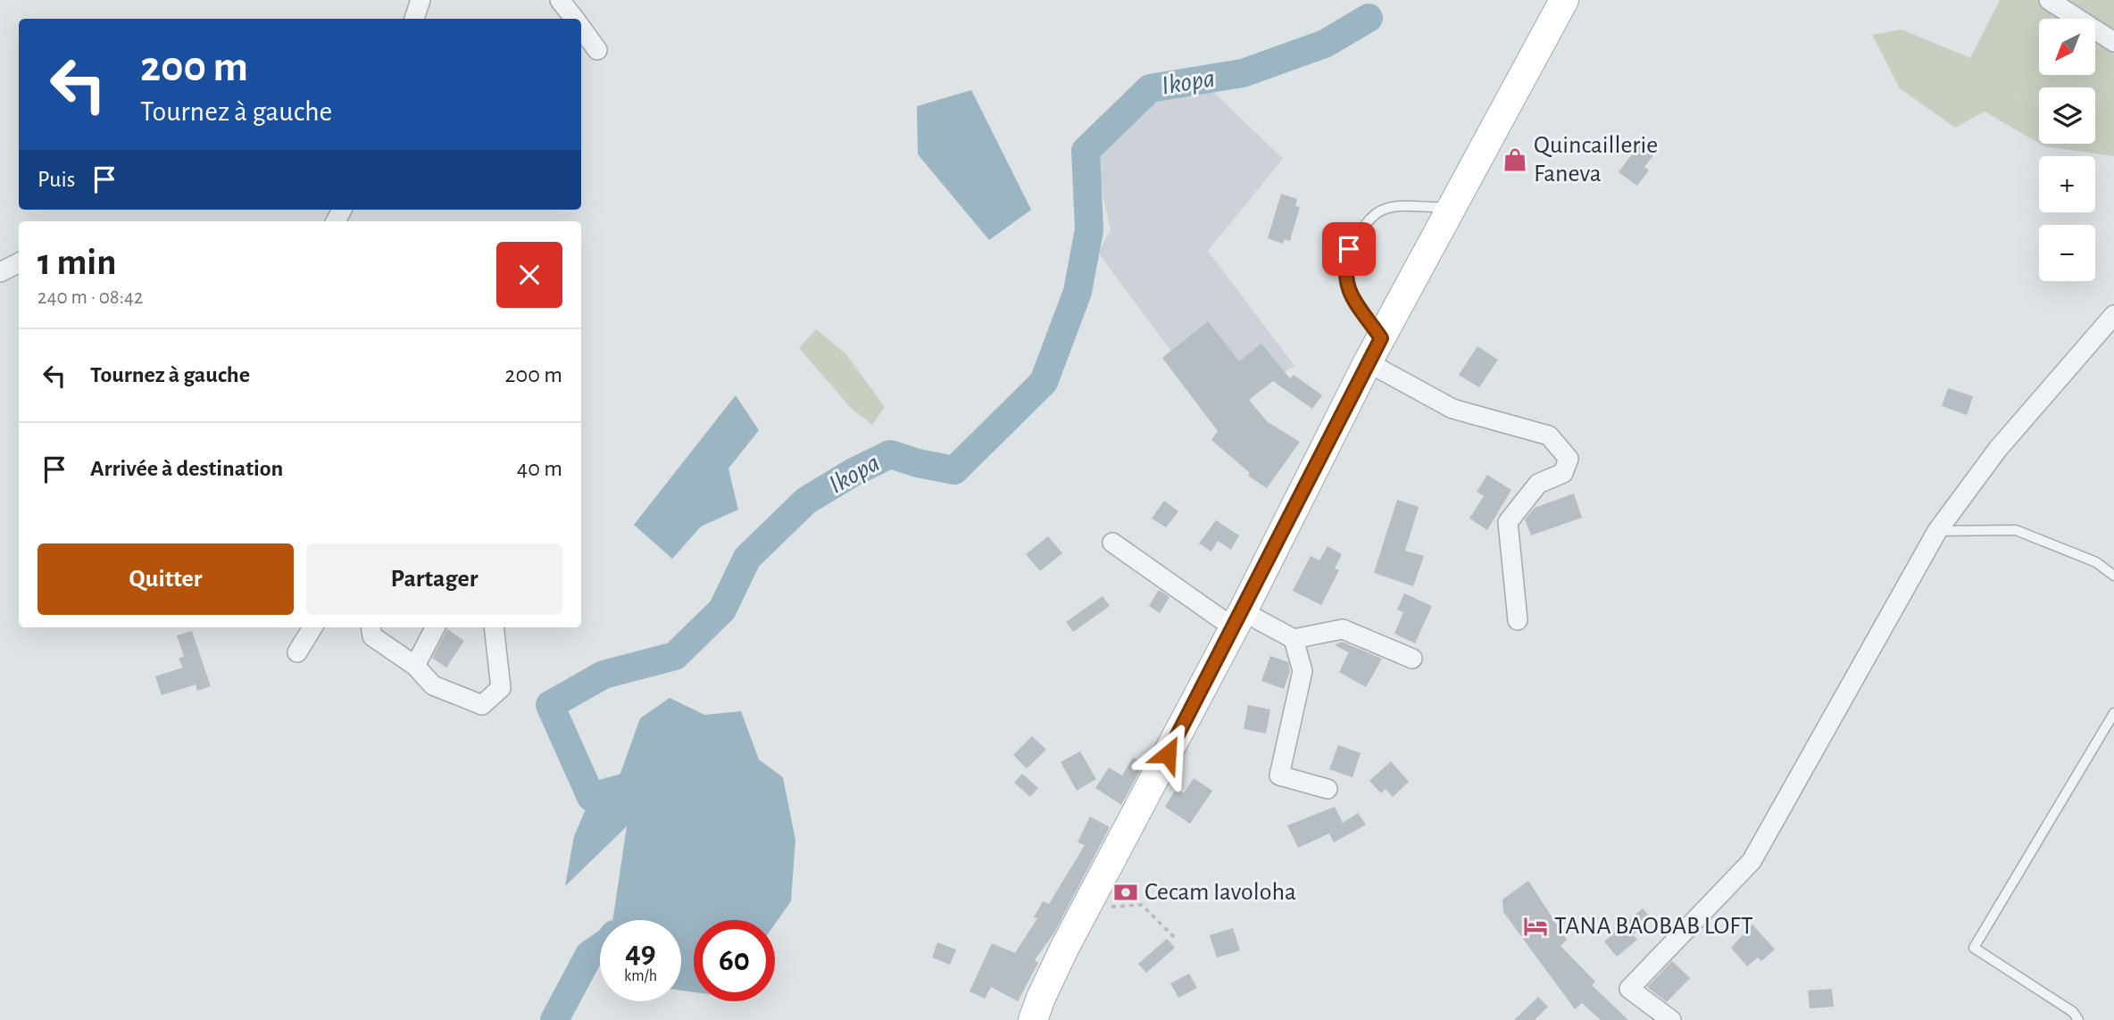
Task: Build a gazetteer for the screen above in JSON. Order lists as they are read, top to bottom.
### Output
{
  "water": ["Ikopa"],
  "places": {
    "shop": ["Quincaillerie Faneva"],
    "bank": ["Cecam Iavoloha"],
    "hotel": ["TANA BAOBAB LOFT"]
  },
  "north": "bottom left",
  "page": {
    "map_buttons": ["+", "−"],
    "turn": ["200 m", "Tournez à gauche"],
    "then": "Puis",
    "heading": ["1 min", "240 m · 08:42"],
    "list": [
      {
        "name": "Tournez à gauche",
        "value": "200 m"
      },
      {
        "name": "Arrivée à destination",
        "value": "40 m"
      }
    ],
    "buttons": ["Quitter", "Partager"],
    "speed": "49 km/h",
    "limit": "60"
  }
}
